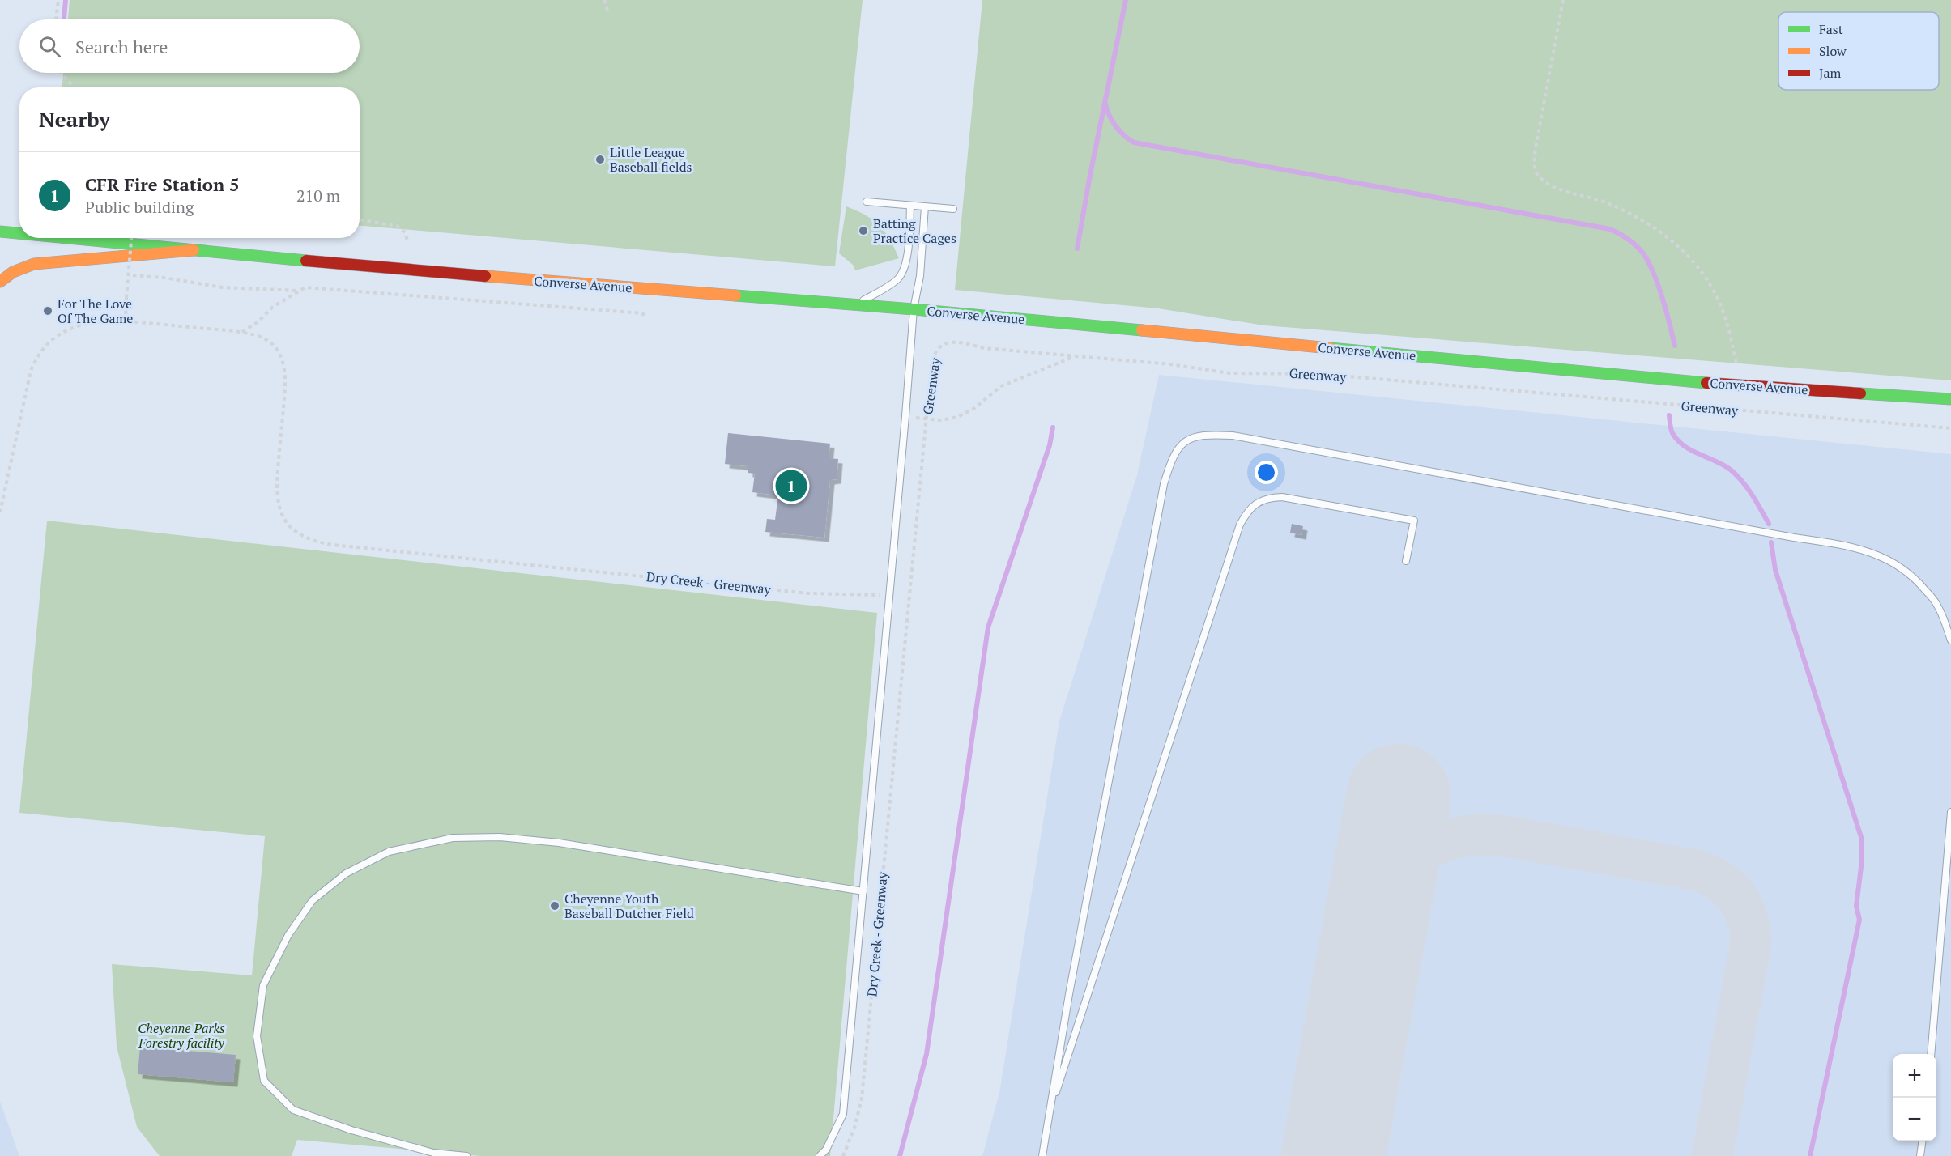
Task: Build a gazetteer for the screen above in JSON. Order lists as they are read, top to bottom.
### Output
{
  "streets": {
    "main road": ["Converse Avenue"],
    "path": ["Greenway", "Dry Creek - Greenway"]
  },
  "crossings": [
    ["Greenway", "Dry Creek - Greenway"]
  ],
  "parks": ["Cheyenne Parks Forestry facility"],
  "places": [
    "Little League Baseball fields",
    "Batting Practice Cages",
    "For The Love Of The Game",
    "Cheyenne Youth Baseball Dutcher Field"
  ],
  "legend": ["Fast", "Slow", "Jam"],
  "page": {
    "search": "Search here",
    "heading": "Nearby",
    "list": [
      {
        "mark": "1",
        "name": "CFR Fire Station 5",
        "note": "Public building",
        "value": "210 m"
      }
    ],
    "pins": "1",
    "map_buttons": ["+", "−"]
  }
}
